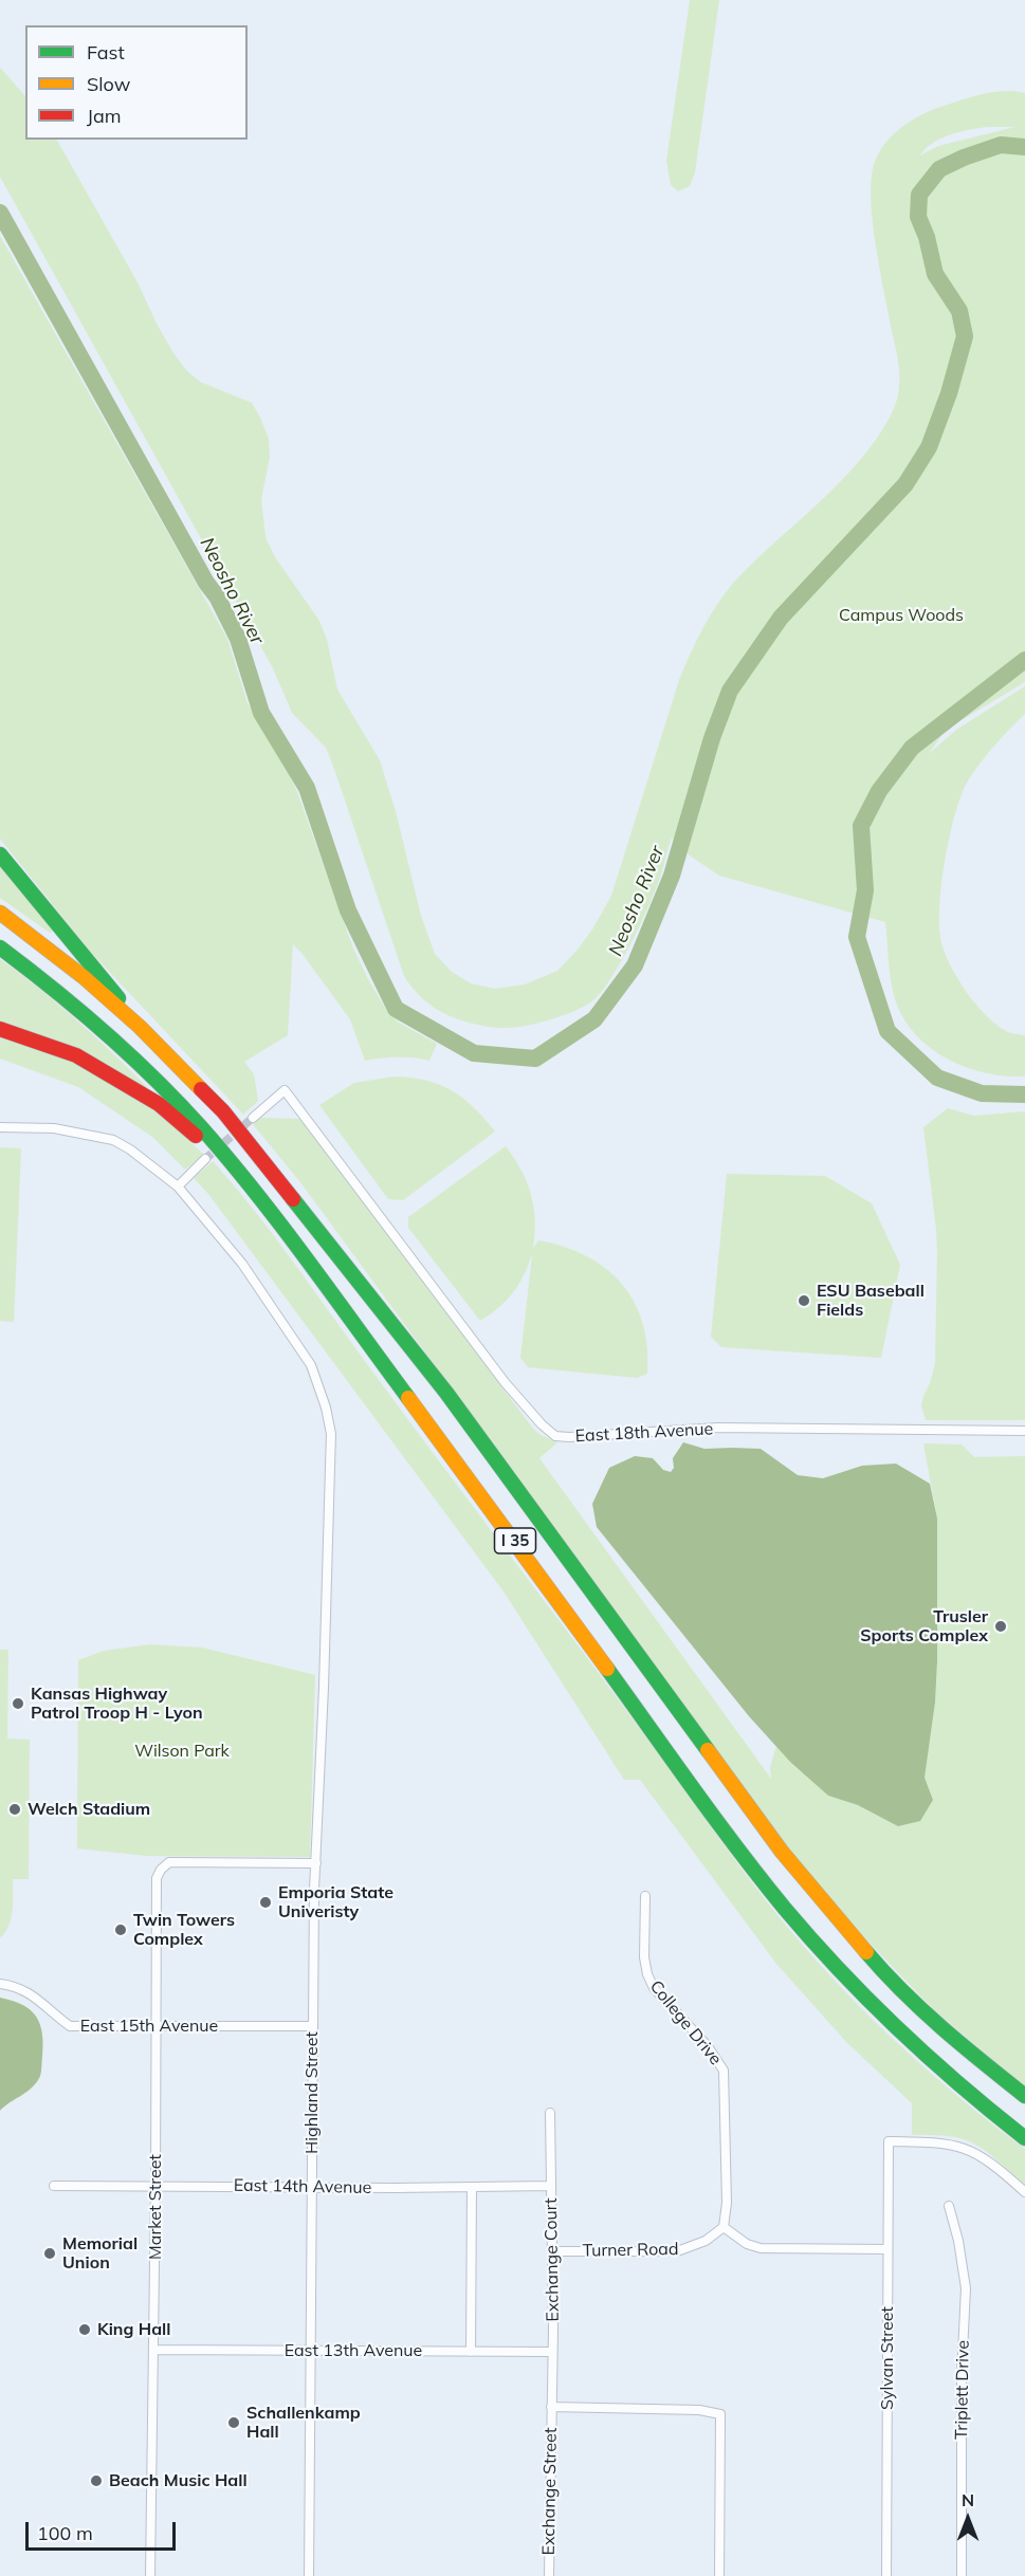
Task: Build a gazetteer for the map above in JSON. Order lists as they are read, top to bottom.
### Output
{
  "streets": {
    "highway": ["I 35"],
    "street": [
      "East 18th Avenue",
      "College Drive",
      "East 15th Avenue",
      "Highland Street",
      "East 14th Avenue",
      "Market Street",
      "Turner Road",
      "Exchange Court",
      "East 13th Avenue",
      "Sylvan Street",
      "Triplett Drive",
      "Exchange Street"
    ]
  },
  "crossings": [
    ["College Drive", "Turner Road"],
    ["East 15th Avenue", "Highland Street"],
    ["East 15th Avenue", "Market Street"],
    ["Highland Street", "East 14th Avenue"],
    ["Highland Street", "Market Street"],
    ["Highland Street", "East 13th Avenue"],
    ["East 14th Avenue", "Market Street"],
    ["East 14th Avenue", "Exchange Court"],
    ["Market Street", "East 13th Avenue"],
    ["Turner Road", "Exchange Court"],
    ["Exchange Court", "East 13th Avenue"],
    ["Exchange Court", "Exchange Street"]
  ],
  "water": ["Neosho River"],
  "parks": ["Campus Woods", "Wilson Park"],
  "places": [
    "ESU Baseball Fields",
    "Trusler Sports Complex",
    "Kansas Highway Patrol Troop H - Lyon",
    "Welch Stadium",
    "Emporia State Univeristy",
    "Twin Towers Complex",
    "Memorial Union",
    "King Hall",
    "Schallenkamp Hall",
    "Beach Music Hall"
  ],
  "legend": ["Fast", "Slow", "Jam"],
  "scale_bar": "100 m",
  "north": "top"
}
